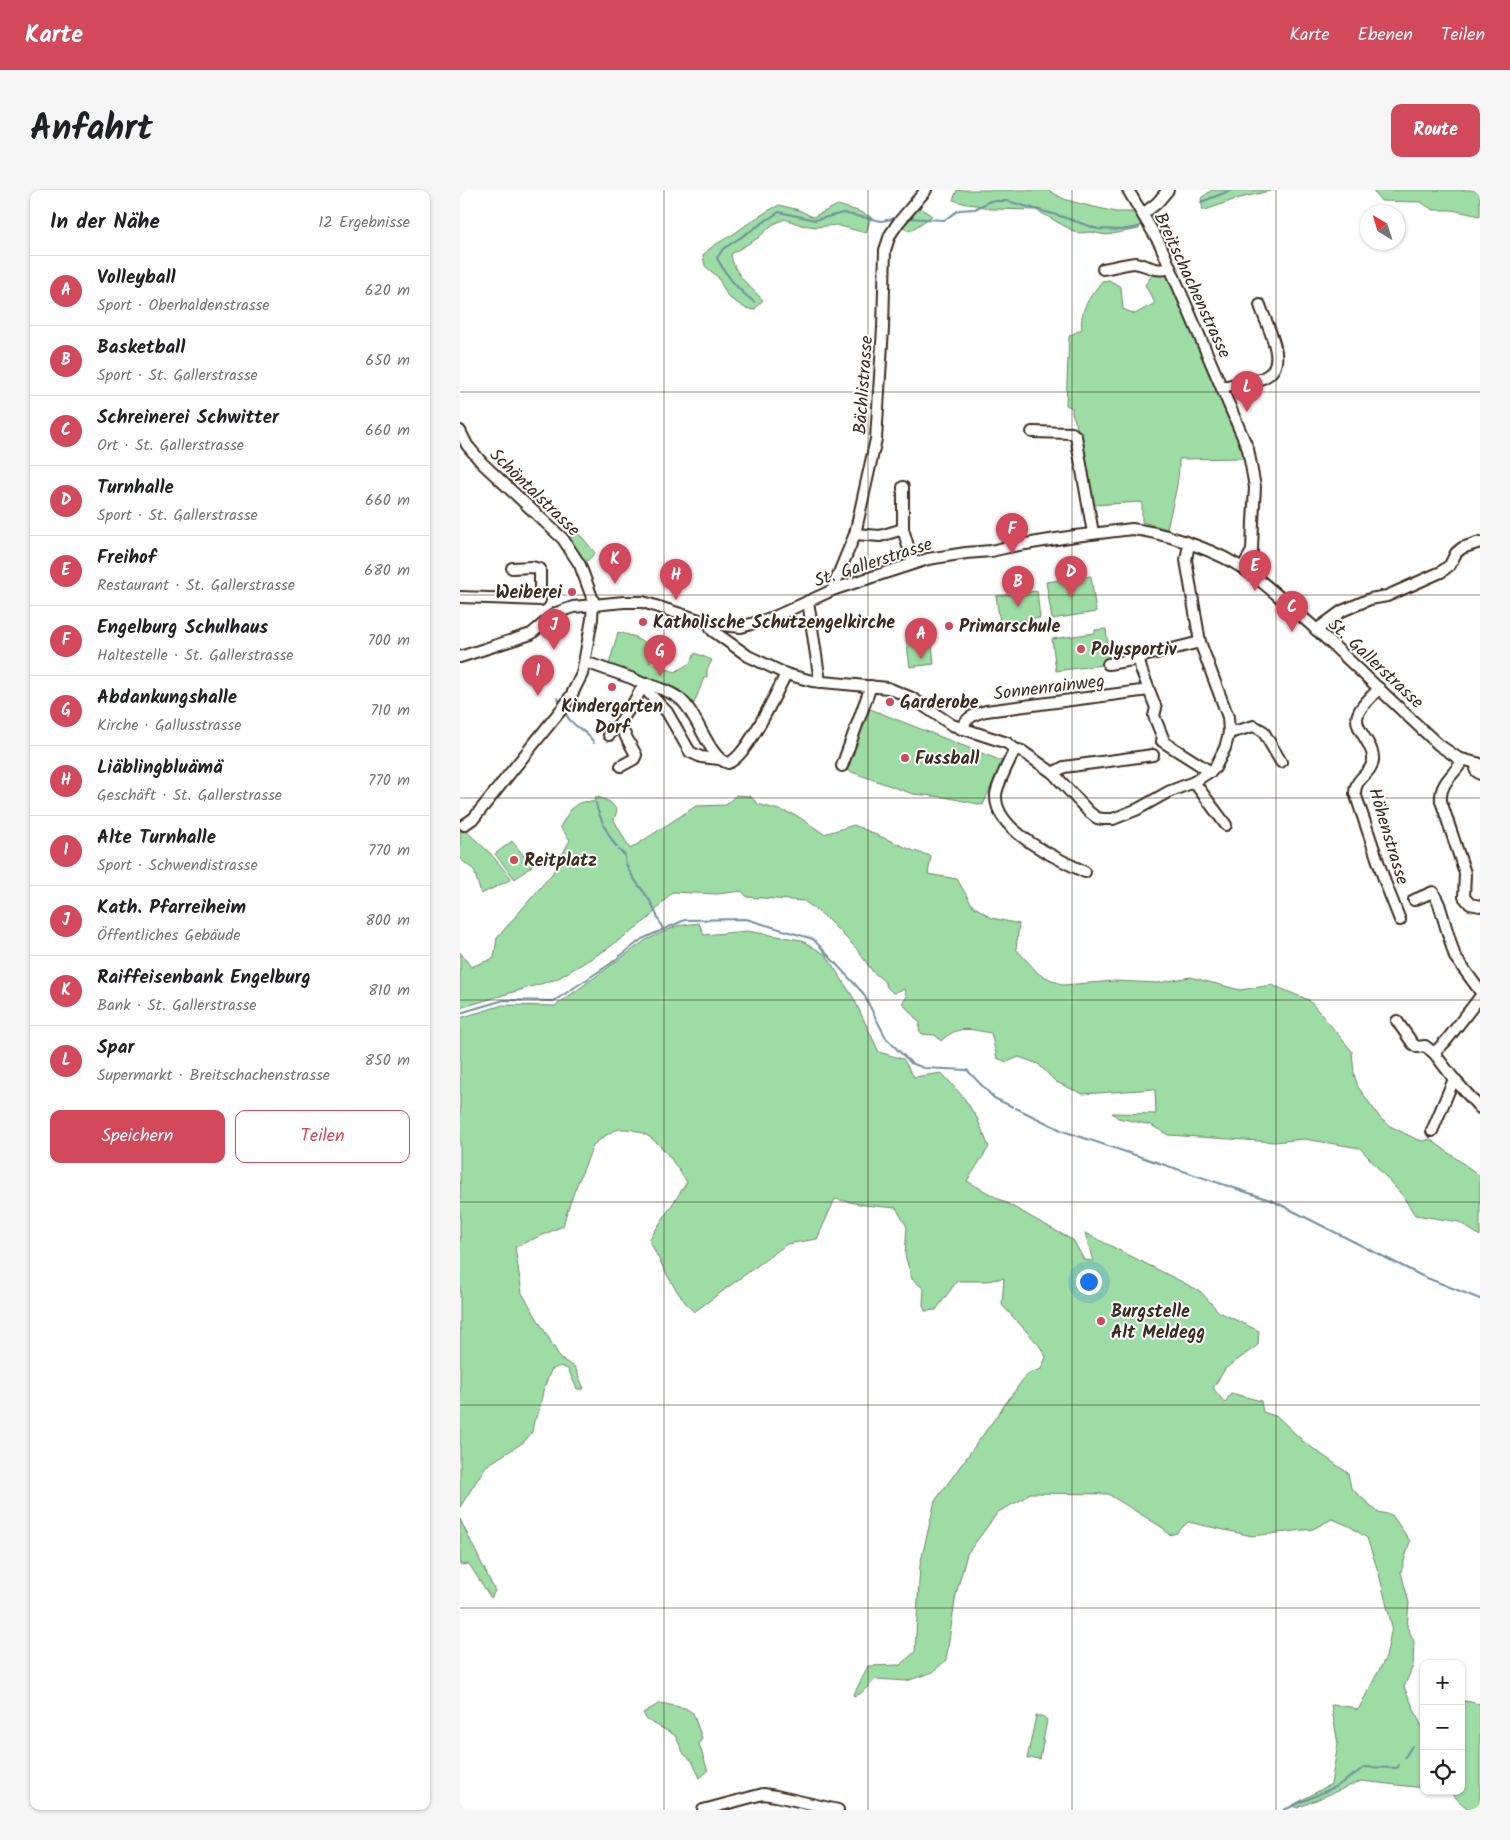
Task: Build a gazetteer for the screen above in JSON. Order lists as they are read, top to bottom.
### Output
{
  "streets": {
    "street": [
      "Breitschachenstrasse",
      "Bächlistrasse",
      "Schöntalstrasse",
      "St. Gallerstrasse",
      "Sonnenrainweg",
      "Höhenstrasse"
    ]
  },
  "crossings": [
    ["Breitschachenstrasse", "St. Gallerstrasse"],
    ["Bächlistrasse", "St. Gallerstrasse"],
    ["Schöntalstrasse", "St. Gallerstrasse"],
    ["St. Gallerstrasse", "Höhenstrasse"]
  ],
  "places": [
    "Weiberei",
    "Katholische Schutzengelkirche",
    "Primarschule",
    "Polysportiv",
    "Kindergarten Dorf",
    "Garderobe",
    "Fussball",
    "Reitplatz",
    "Burgstelle Alt Meldegg"
  ],
  "north": "top left",
  "page": {
    "header": "Karte",
    "nav": ["Karte", "Ebenen", "Teilen"],
    "title": "Anfahrt",
    "buttons": [
      "Route",
      ["Speichern", "Teilen"]
    ],
    "heading": ["In der Nähe", "12 Ergebnisse"],
    "list": [
      {
        "mark": "A",
        "name": "Volleyball",
        "note": "Sport · Oberhaldenstrasse",
        "value": "620 m"
      },
      {
        "mark": "B",
        "name": "Basketball",
        "note": "Sport · St. Gallerstrasse",
        "value": "650 m"
      },
      {
        "mark": "C",
        "name": "Schreinerei Schwitter",
        "note": "Ort · St. Gallerstrasse",
        "value": "660 m"
      },
      {
        "mark": "D",
        "name": "Turnhalle",
        "note": "Sport · St. Gallerstrasse",
        "value": "660 m"
      },
      {
        "mark": "E",
        "name": "Freihof",
        "note": "Restaurant · St. Gallerstrasse",
        "value": "680 m"
      },
      {
        "mark": "F",
        "name": "Engelburg Schulhaus",
        "note": "Haltestelle · St. Gallerstrasse",
        "value": "700 m"
      },
      {
        "mark": "G",
        "name": "Abdankungshalle",
        "note": "Kirche · Gallusstrasse",
        "value": "710 m"
      },
      {
        "mark": "H",
        "name": "Liäblingbluämä",
        "note": "Geschäft · St. Gallerstrasse",
        "value": "770 m"
      },
      {
        "mark": "I",
        "name": "Alte Turnhalle",
        "note": "Sport · Schwendistrasse",
        "value": "770 m"
      },
      {
        "mark": "J",
        "name": "Kath. Pfarreiheim",
        "note": "Öffentliches Gebäude",
        "value": "800 m"
      },
      {
        "mark": "K",
        "name": "Raiffeisenbank Engelburg",
        "note": "Bank · St. Gallerstrasse",
        "value": "810 m"
      },
      {
        "mark": "L",
        "name": "Spar",
        "note": "Supermarkt · Breitschachenstrasse",
        "value": "850 m"
      }
    ],
    "pins": [
      "L",
      "F",
      "K",
      "E",
      "D",
      "H",
      "B",
      "C",
      "J",
      "A",
      "G",
      "I"
    ],
    "map_buttons": ["+", "−"]
  }
}
